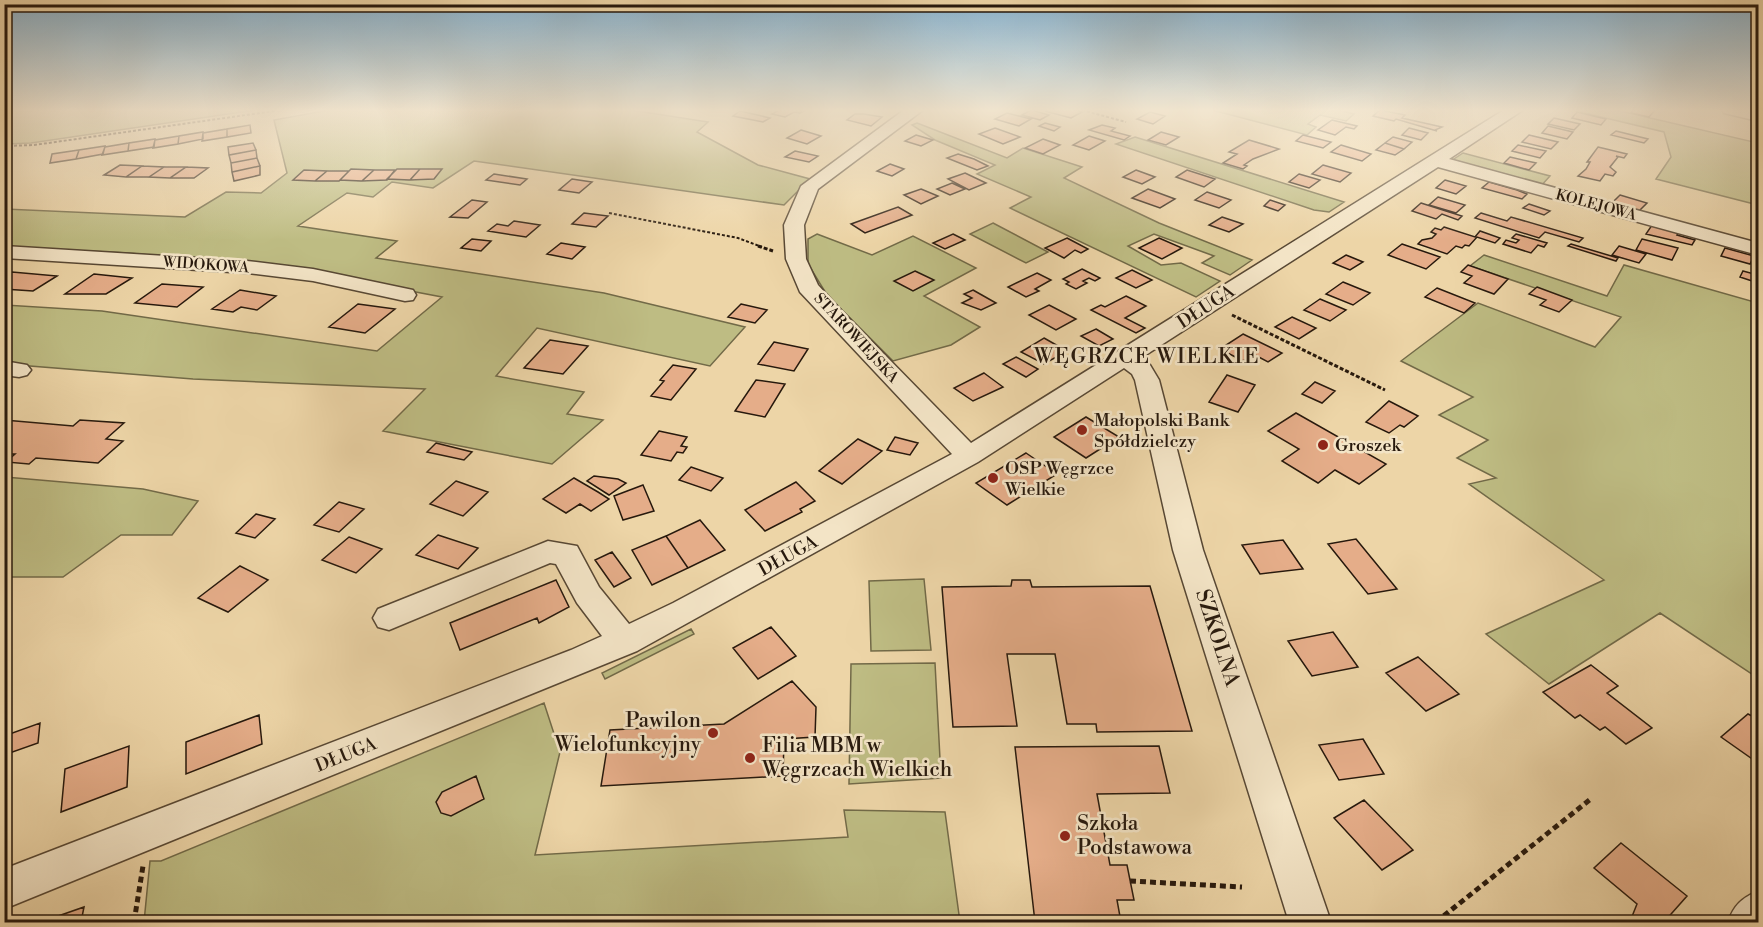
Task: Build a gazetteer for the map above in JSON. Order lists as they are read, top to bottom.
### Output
{
  "streets": {
    "street": [
      "KOLEJOWA",
      "WIDOKOWA",
      "DŁUGA",
      "STAROWIEJSKA",
      "SZKOLNA"
    ]
  },
  "crossings": [
    ["KOLEJOWA", "DŁUGA"],
    ["DŁUGA", "STAROWIEJSKA"],
    ["DŁUGA", "SZKOLNA"]
  ],
  "districts": ["WĘGRZCE WIELKIE"],
  "places": [
    "Małopolski Bank Spółdzielczy",
    "Groszek",
    "OSP Węgrzce Wielkie",
    "Pawilon Wielofunkcyjny",
    "Filia MBM w Węgrzcach Wielkich",
    "Szkoła Podstawowa"
  ]
}
